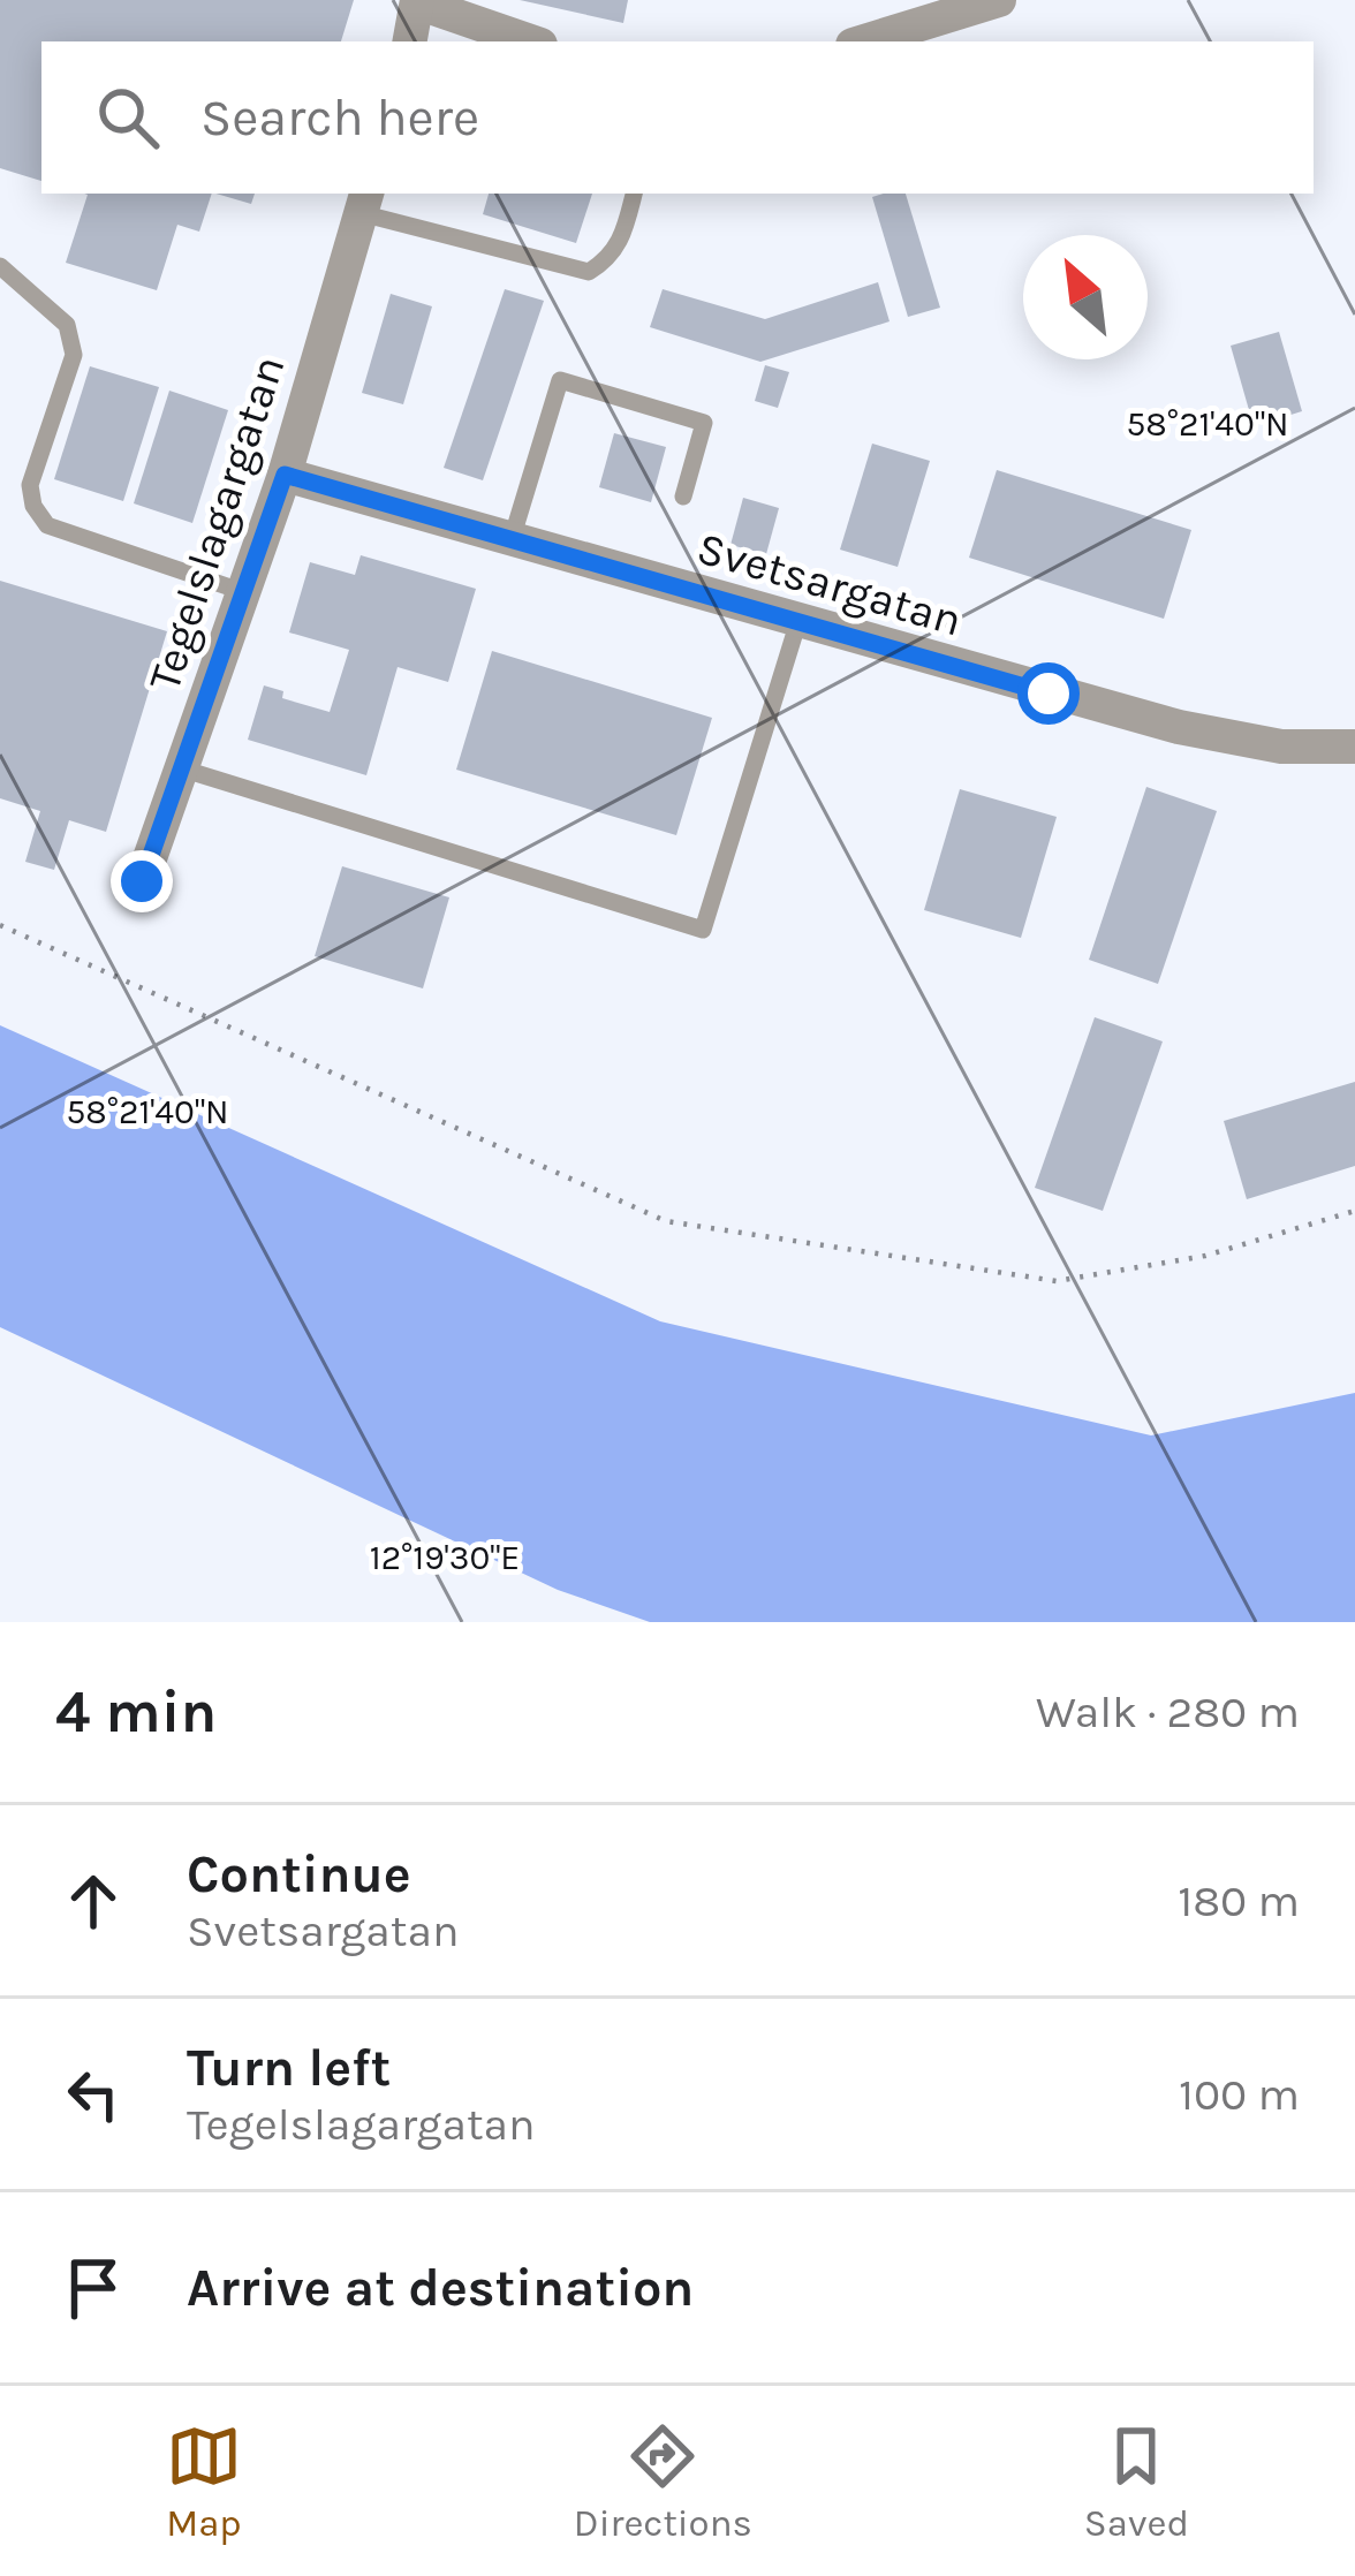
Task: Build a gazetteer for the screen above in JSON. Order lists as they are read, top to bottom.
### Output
{
  "streets": {
    "street": ["Tegelslagargatan", "Svetsargatan"]
  },
  "crossings": [
    ["Tegelslagargatan", "Svetsargatan"]
  ],
  "north": "top left",
  "page": {
    "search": "Search here",
    "heading": ["4 min", "Walk · 280 m"],
    "list": [
      ["Continue", "Svetsargatan", "180 m"],
      ["Turn left", "Tegelslagargatan", "100 m"],
      "Arrive at destination"
    ],
    "nav": ["Map", "Directions", "Saved"]
  },
  "coordinates": ["58°21'40\"N", "12°19'30\"E"]
}
